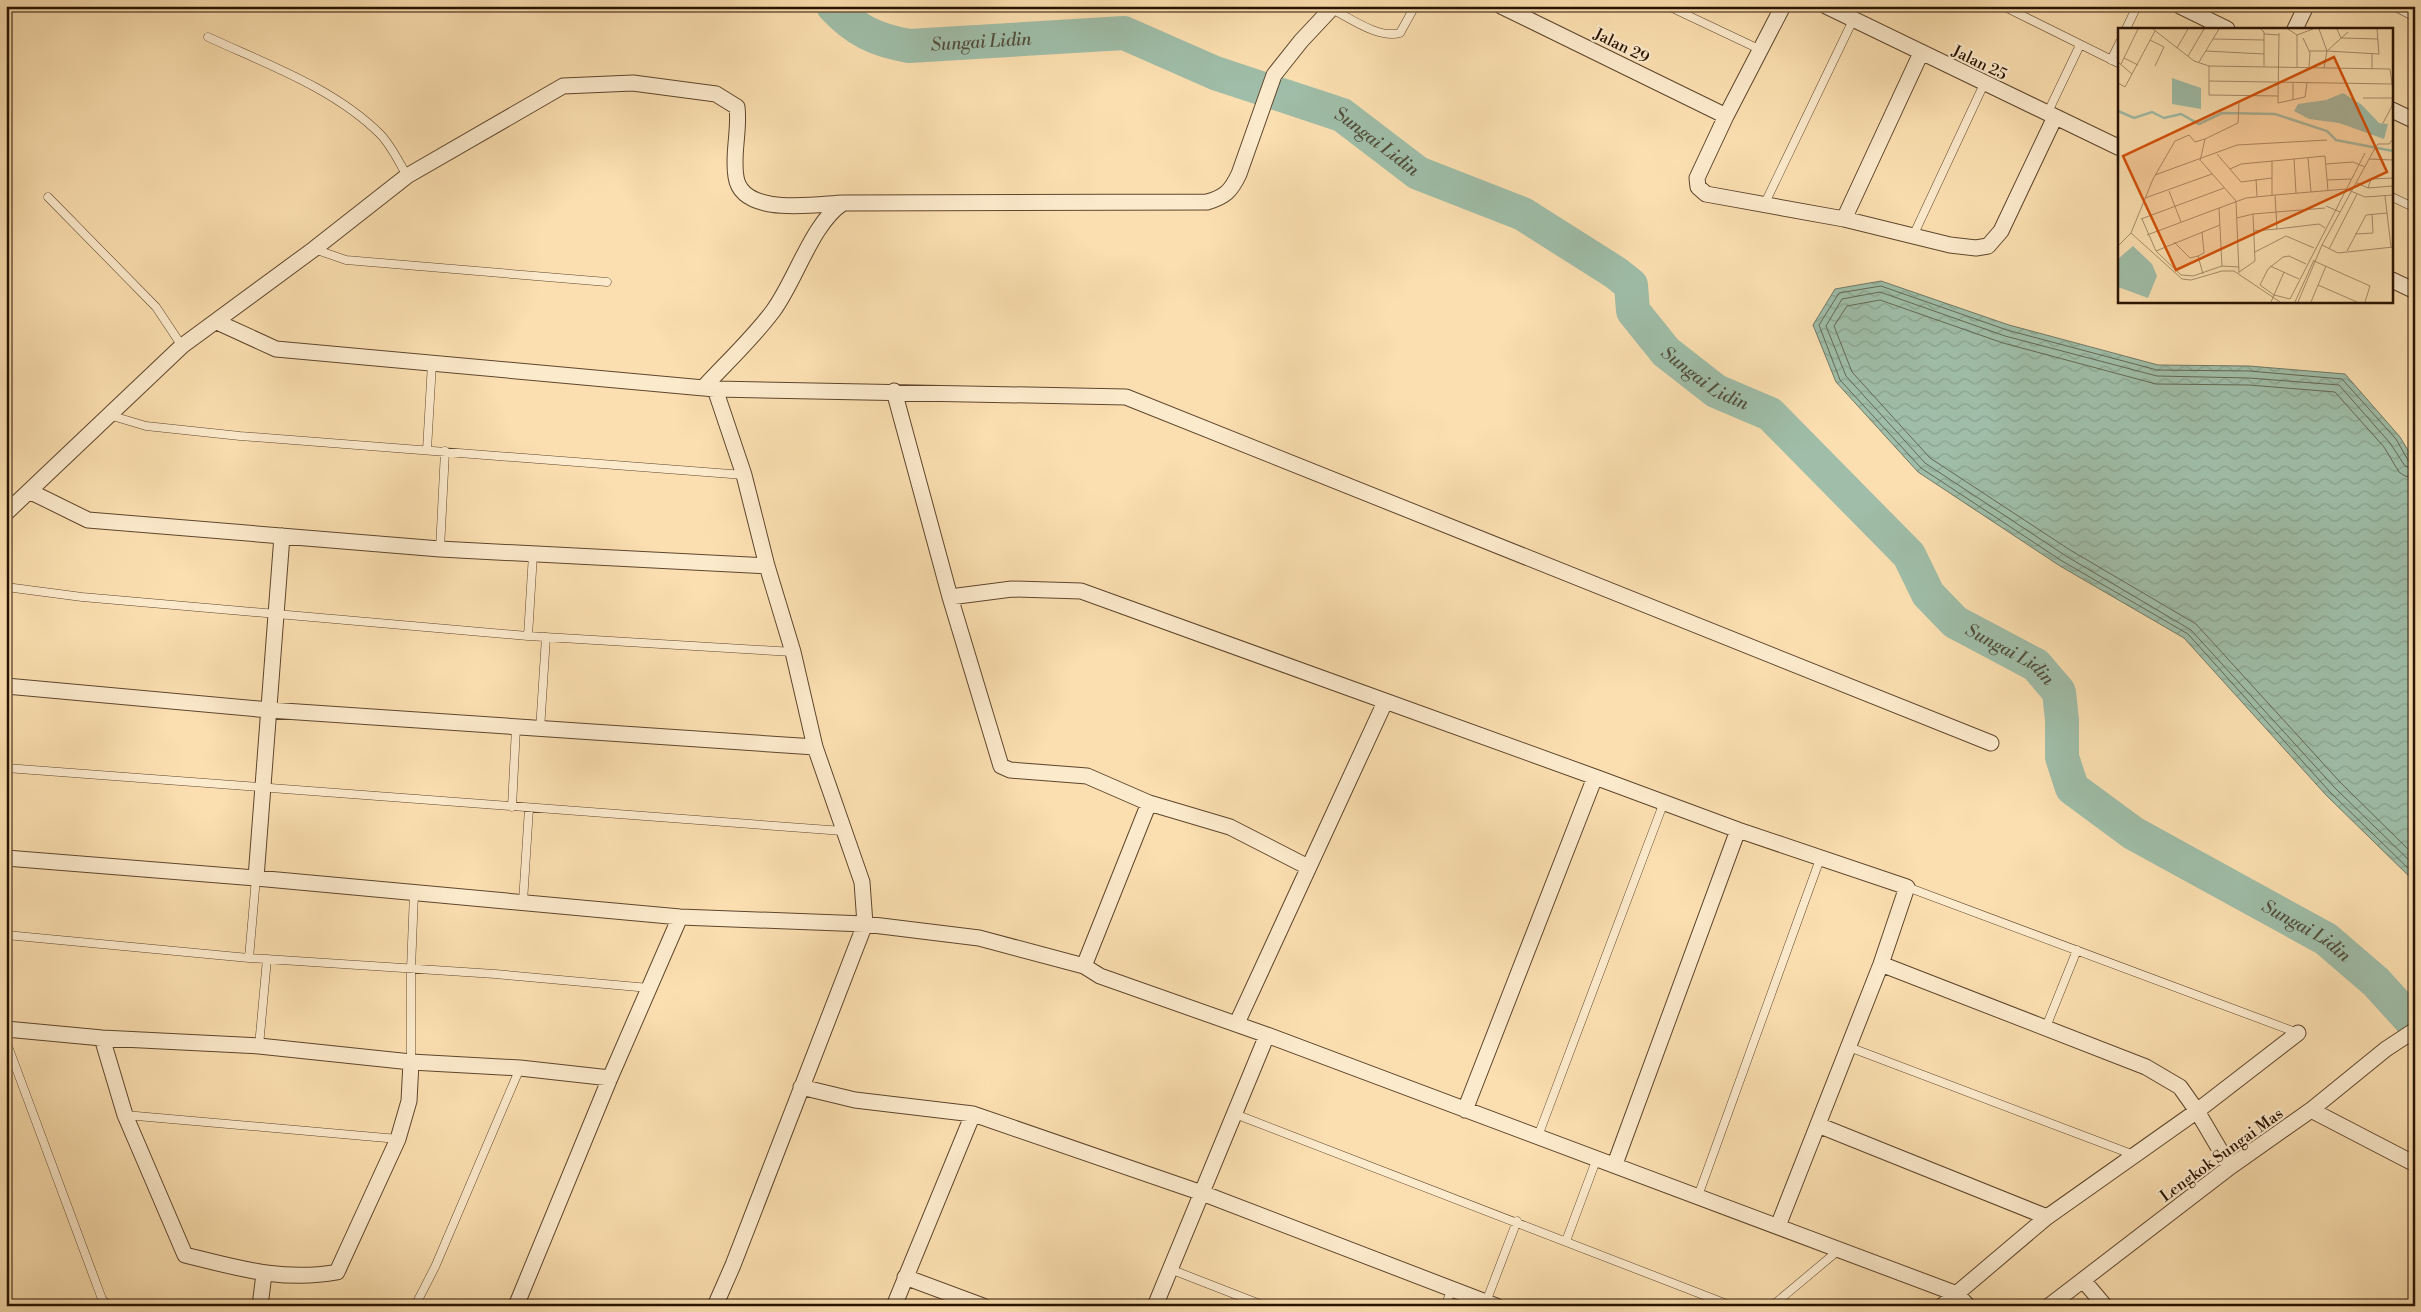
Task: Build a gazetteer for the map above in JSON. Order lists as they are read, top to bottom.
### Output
{
  "streets": {
    "street": ["Jalan 29", "Jalan 25", "Lengkok Sungai Mas"]
  },
  "water": ["Sungai Lidin"]
}
